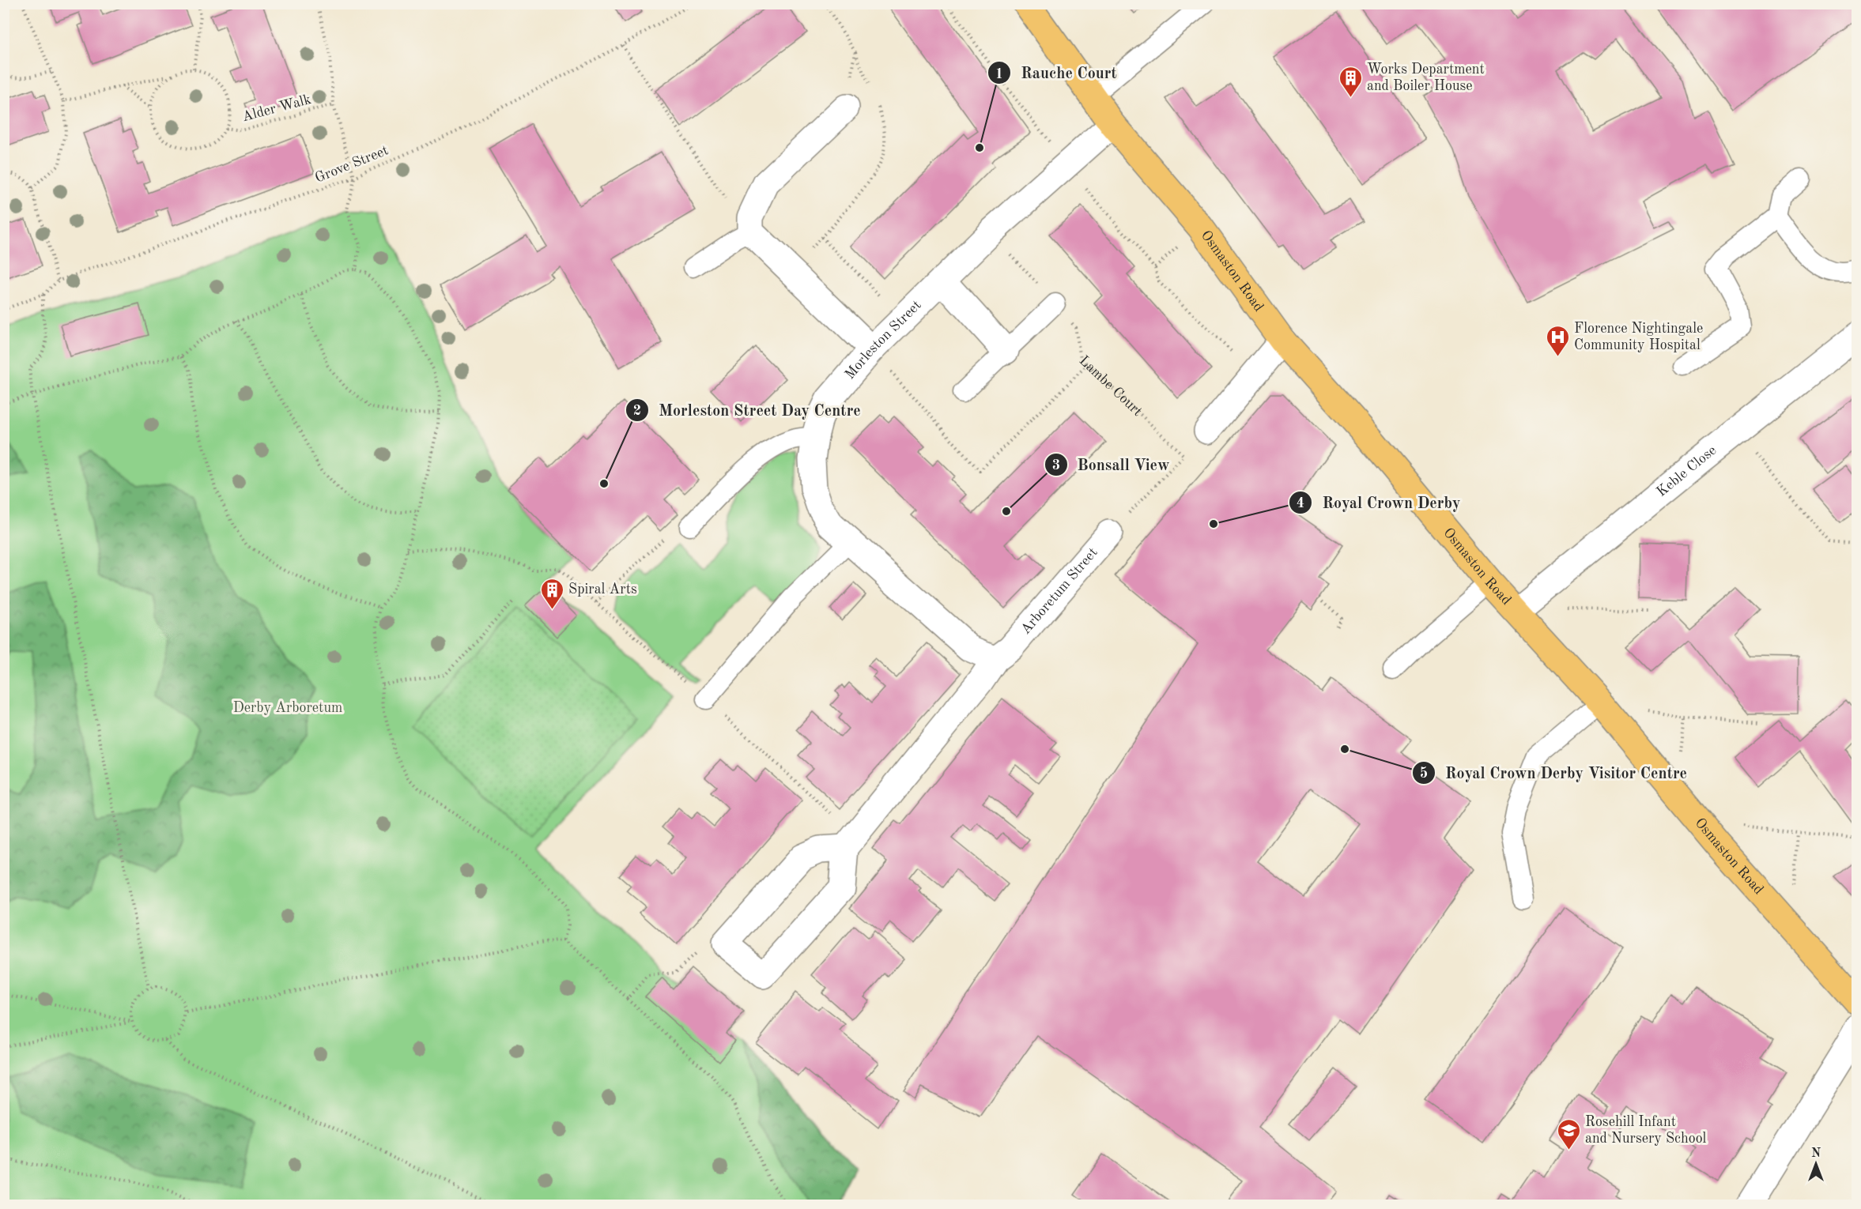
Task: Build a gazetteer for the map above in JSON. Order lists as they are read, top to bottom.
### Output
{
  "streets": {
    "main road": ["Osmaston Road"],
    "street": ["Morleston Street", "Keble Close", "Arboretum Street"],
    "path": ["Alder Walk", "Grove Street", "Lambe Court"]
  },
  "crossings": [
    ["Osmaston Road", "Morleston Street"],
    ["Osmaston Road", "Keble Close"],
    ["Morleston Street", "Lambe Court"],
    ["Morleston Street", "Arboretum Street"]
  ],
  "parks": ["Derby Arboretum"],
  "places": {
    "building": ["Works Department and Boiler House", "Spiral Arts"],
    "other": [
      "Rauche Court",
      "Morleston Street Day Centre",
      "Bonsall View",
      "Royal Crown Derby",
      "Royal Crown Derby Visitor Centre"
    ],
    "hospital": ["Florence Nightingale Community Hospital"],
    "school or university": ["Rosehill Infant and Nursery School"]
  },
  "north": "top"
}
